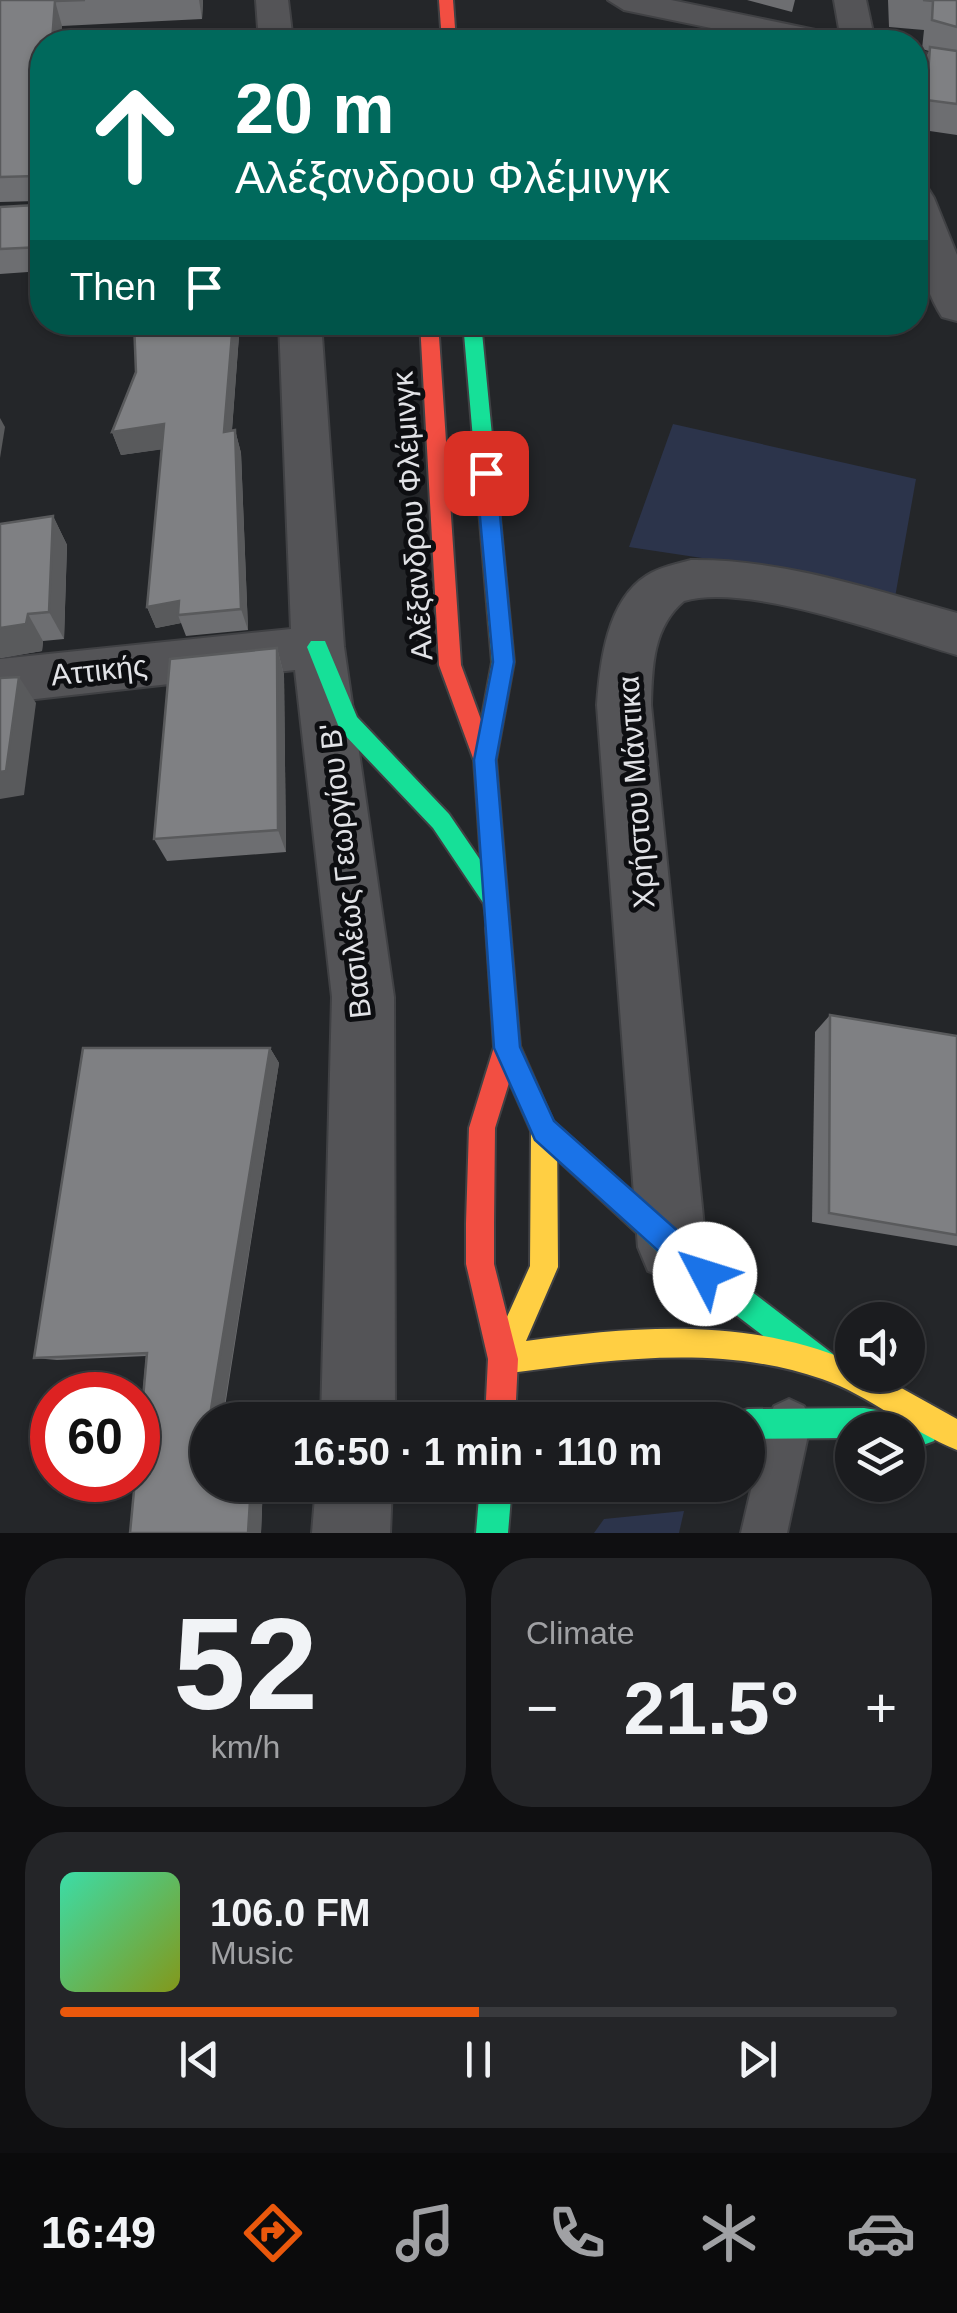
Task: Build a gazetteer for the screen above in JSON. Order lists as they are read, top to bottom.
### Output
{
  "streets": {
    "main road": ["Αλέξανδρου Φλέμινγκ"],
    "street": ["Αττικής", "Χρήστου Μάντικα", "Βασιλέως Γεωργίου Β'"]
  },
  "crossings": [
    ["Αττικής", "Βασιλέως Γεωργίου Β'"]
  ],
  "page": {
    "turn": ["20 m", "Αλέξανδρου Φλέμινγκ"],
    "then": "Then",
    "limit": "60",
    "trip": "16:50 · 1 min · 110 m",
    "tile": [
      ["52", "km/h"],
      "Climate"
    ],
    "heat": ["−", "21.5°", "+"],
    "song": ["106.0 FM", "Music"],
    "tabs": "16:49"
  }
}
